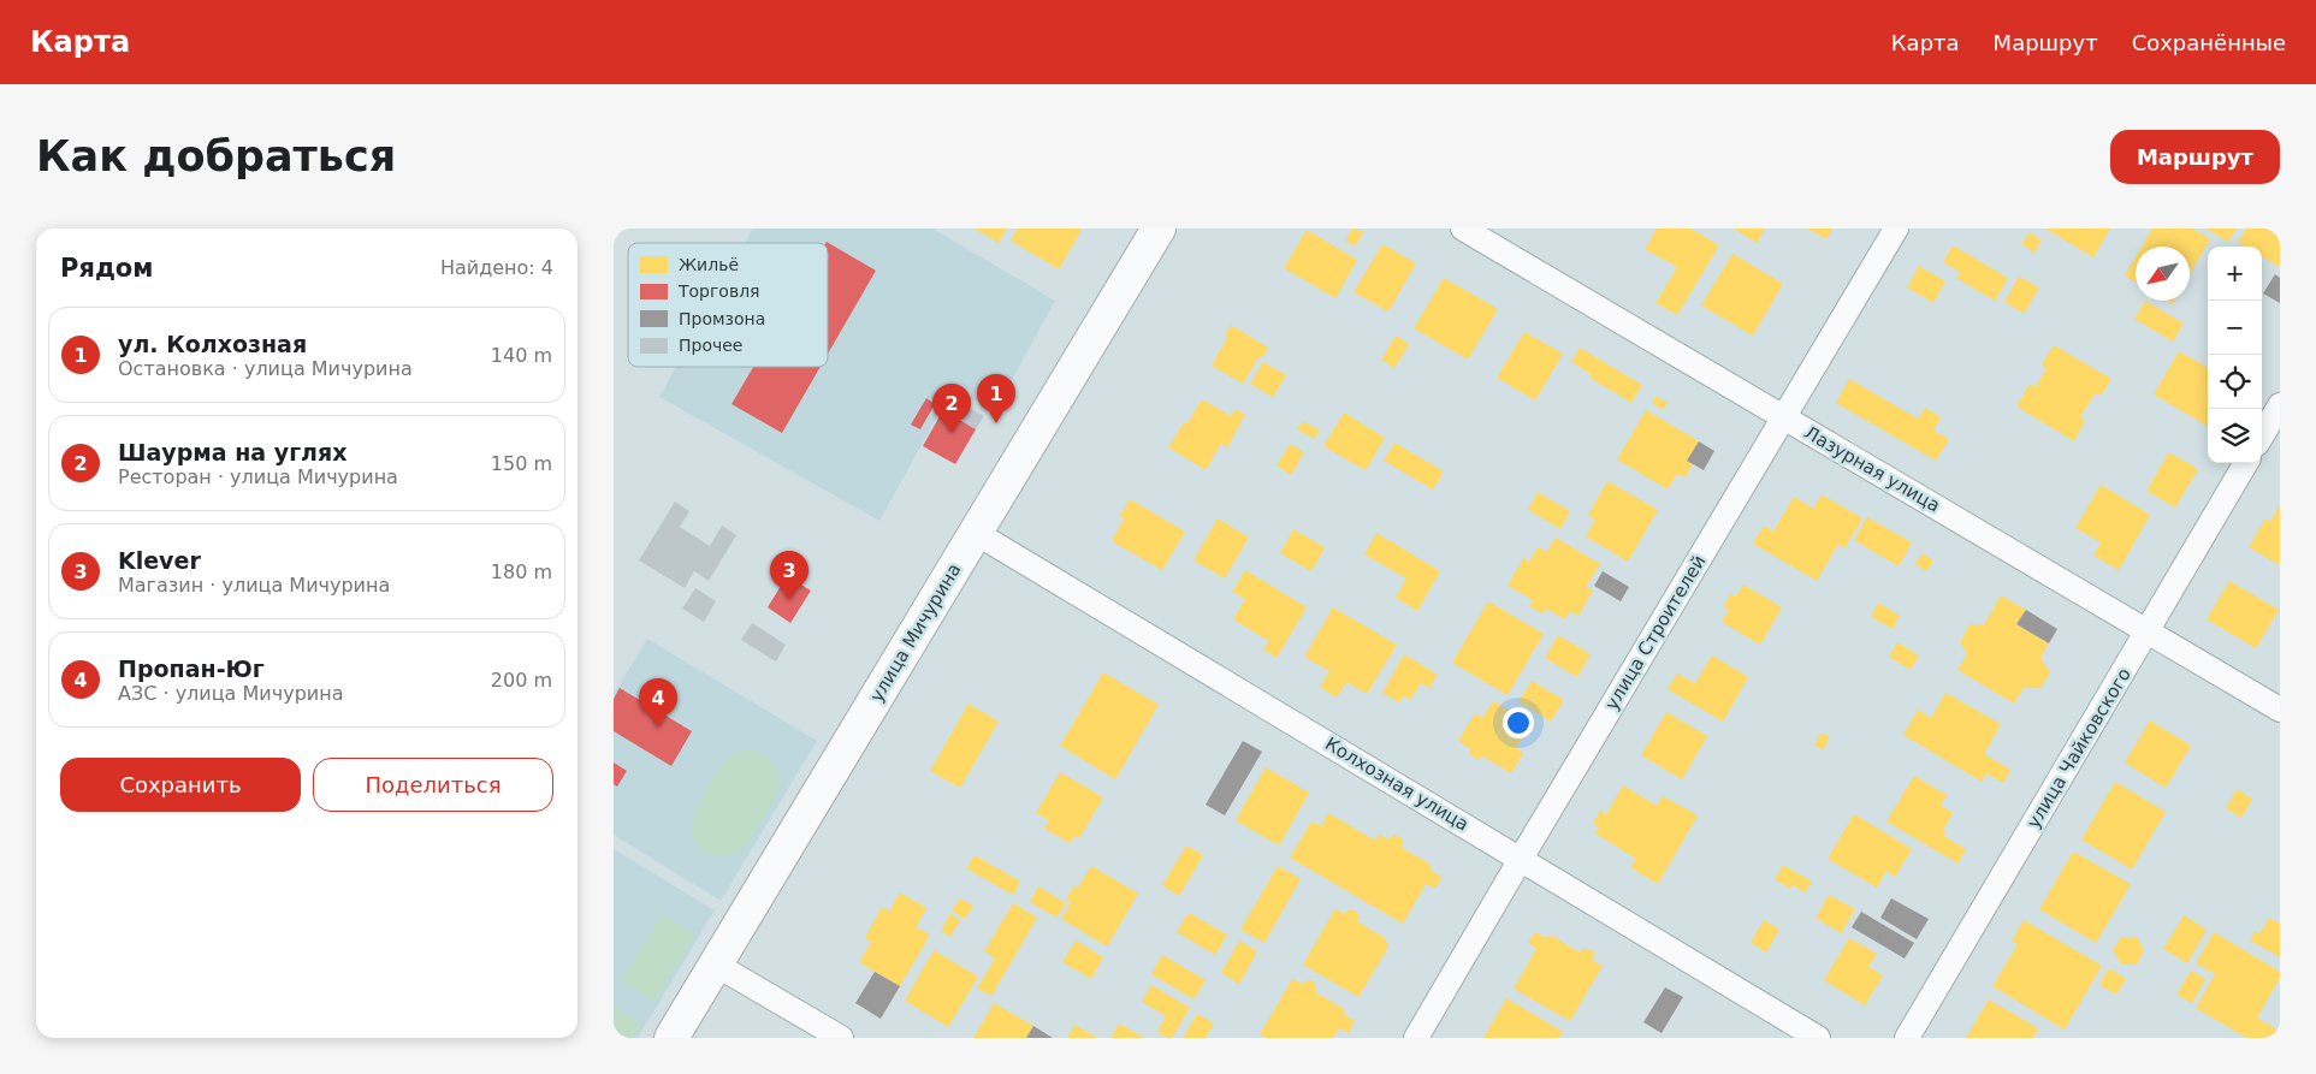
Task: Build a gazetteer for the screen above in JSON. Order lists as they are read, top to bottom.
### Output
{
  "streets": {
    "street": [
      "Лазурная улица",
      "улица Мичурина",
      "улица Строителей",
      "улица Чайковского",
      "Колхозная улица"
    ]
  },
  "crossings": [
    ["Лазурная улица", "улица Строителей"],
    ["Лазурная улица", "улица Чайковского"],
    ["улица Мичурина", "Колхозная улица"],
    ["улица Строителей", "Колхозная улица"]
  ],
  "legend": [
    "Жильё",
    "Торговля",
    "Промзона",
    "Прочее"
  ],
  "north": "bottom left",
  "page": {
    "header": "Карта",
    "nav": ["Карта", "Маршрут", "Сохранённые"],
    "buttons": [
      "Маршрут",
      ["Сохранить", "Поделиться"]
    ],
    "title": "Как добраться",
    "heading": ["Рядом", "Найдено: 4"],
    "map_buttons": ["+", "−"],
    "list": [
      {
        "mark": "1",
        "name": "ул. Колхозная",
        "note": "Остановка · улица Мичурина",
        "value": "140 m"
      },
      {
        "mark": "2",
        "name": "Шаурма на углях",
        "note": "Ресторан · улица Мичурина",
        "value": "150 m"
      },
      {
        "mark": "3",
        "name": "Klever",
        "note": "Магазин · улица Мичурина",
        "value": "180 m"
      },
      {
        "mark": "4",
        "name": "Пропан-Юг",
        "note": "АЗС · улица Мичурина",
        "value": "200 m"
      }
    ],
    "pins": [
      "1",
      "2",
      "3",
      "4"
    ]
  }
}
